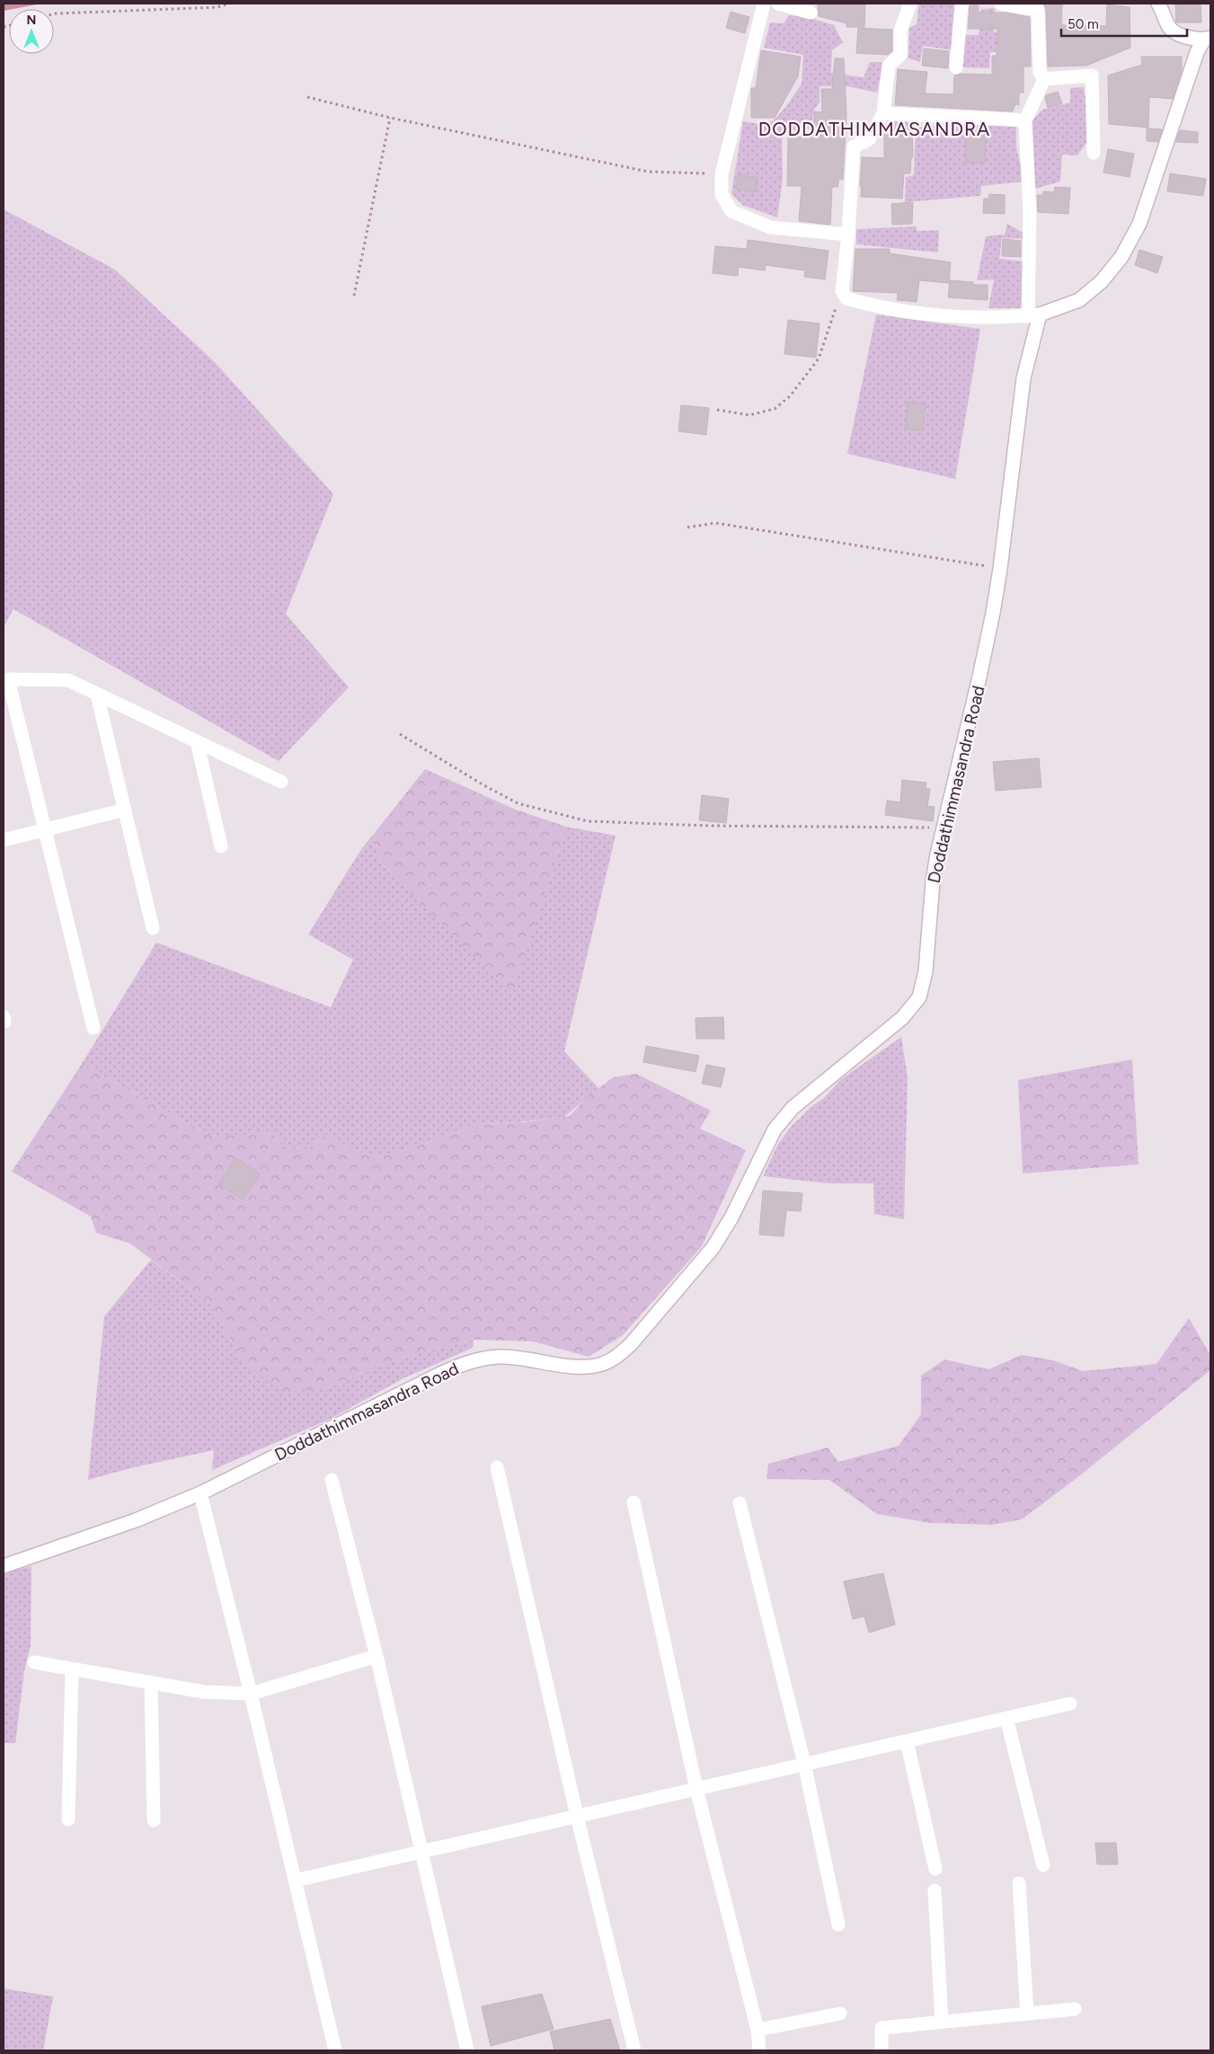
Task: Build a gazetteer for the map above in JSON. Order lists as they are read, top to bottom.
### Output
{
  "streets": {
    "street": ["Doddathimmasandra Road"]
  },
  "districts": ["DODDATHIMMASANDRA"],
  "scale_bar": "50 m",
  "north": "top"
}
